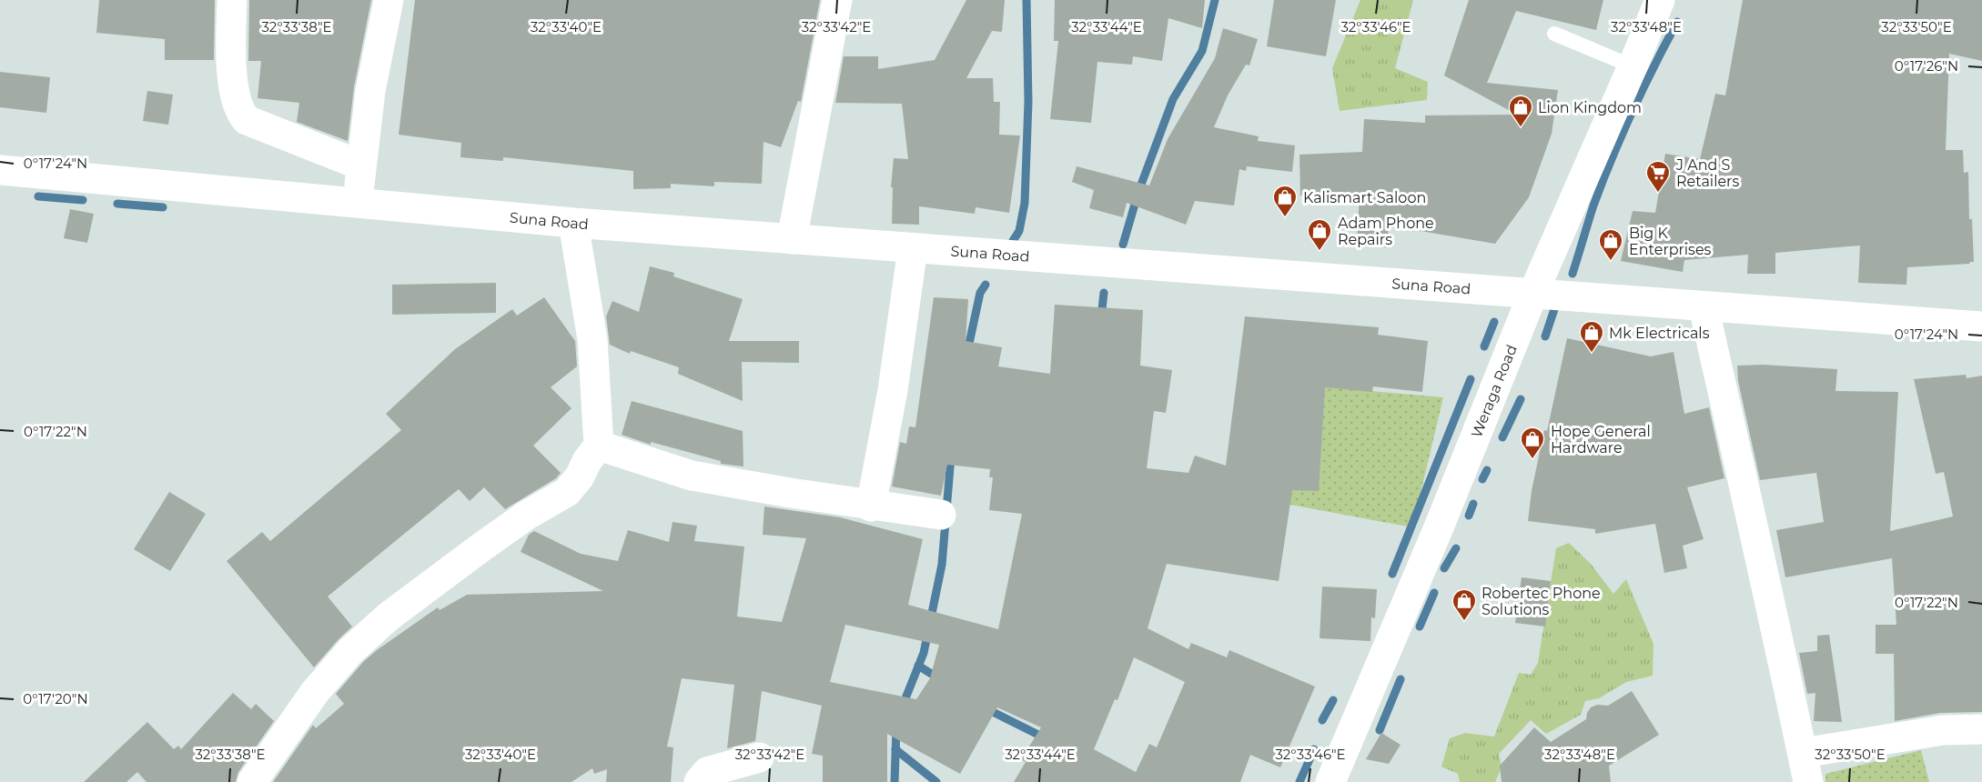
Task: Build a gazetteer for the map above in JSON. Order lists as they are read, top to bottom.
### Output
{
  "streets": {
    "street": ["Suna Road", "Weraga Road"]
  },
  "crossings": [
    ["Suna Road", "Weraga Road"]
  ],
  "places": {
    "shop": [
      "Lion Kingdom",
      "Kalismart Saloon",
      "Adam Phone Repairs",
      "Big K Enterprises",
      "Mk Electricals",
      "Hope General Hardware",
      "Robertec Phone Solutions"
    ],
    "supermarket": ["J And S Retailers"]
  },
  "coordinates": [
    "32°33'38\"E",
    "32°33'40\"E",
    "32°33'42\"E",
    "32°33'44\"E",
    "32°33'46\"E",
    "32°33'48\"E",
    "32°33'50\"E",
    "0°17'26\"N",
    "0°17'24\"N",
    "0°17'22\"N",
    "0°17'20\"N"
  ]
}
